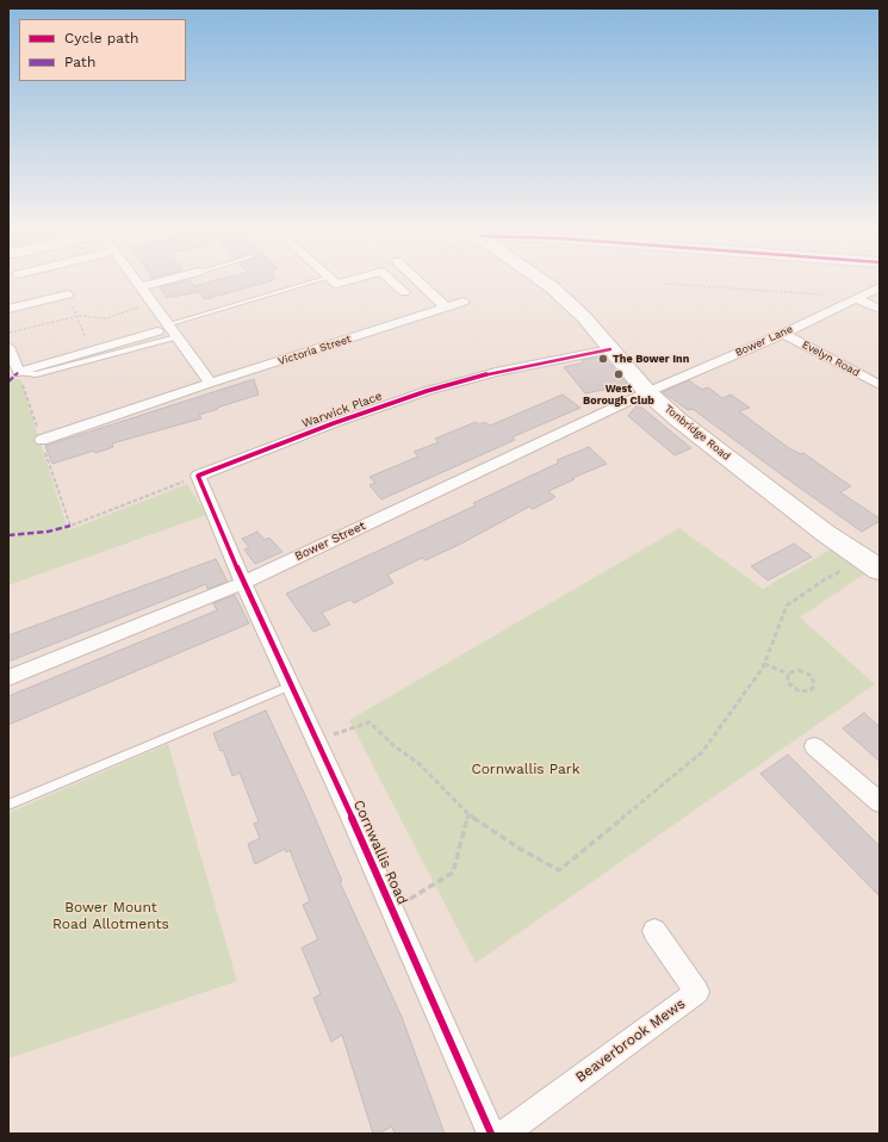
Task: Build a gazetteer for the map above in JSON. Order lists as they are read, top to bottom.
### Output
{
  "streets": {
    "main road": ["Tonbridge Road"],
    "street": [
      "Bower Lane",
      "Victoria Street",
      "Evelyn Road",
      "Warwick Place",
      "Bower Street",
      "Cornwallis Road",
      "Beaverbrook Mews"
    ]
  },
  "crossings": [
    ["Bower Lane", "Evelyn Road"],
    ["Bower Lane", "Tonbridge Road"],
    ["Bower Lane", "Bower Street"],
    ["Warwick Place", "Tonbridge Road"],
    ["Tonbridge Road", "Bower Street"],
    ["Bower Street", "Cornwallis Road"]
  ],
  "parks": ["Cornwallis Park", "Bower Mount Road Allotments"],
  "places": ["The Bower Inn", "West Borough Club"],
  "legend": ["Cycle path", "Path"]
}
